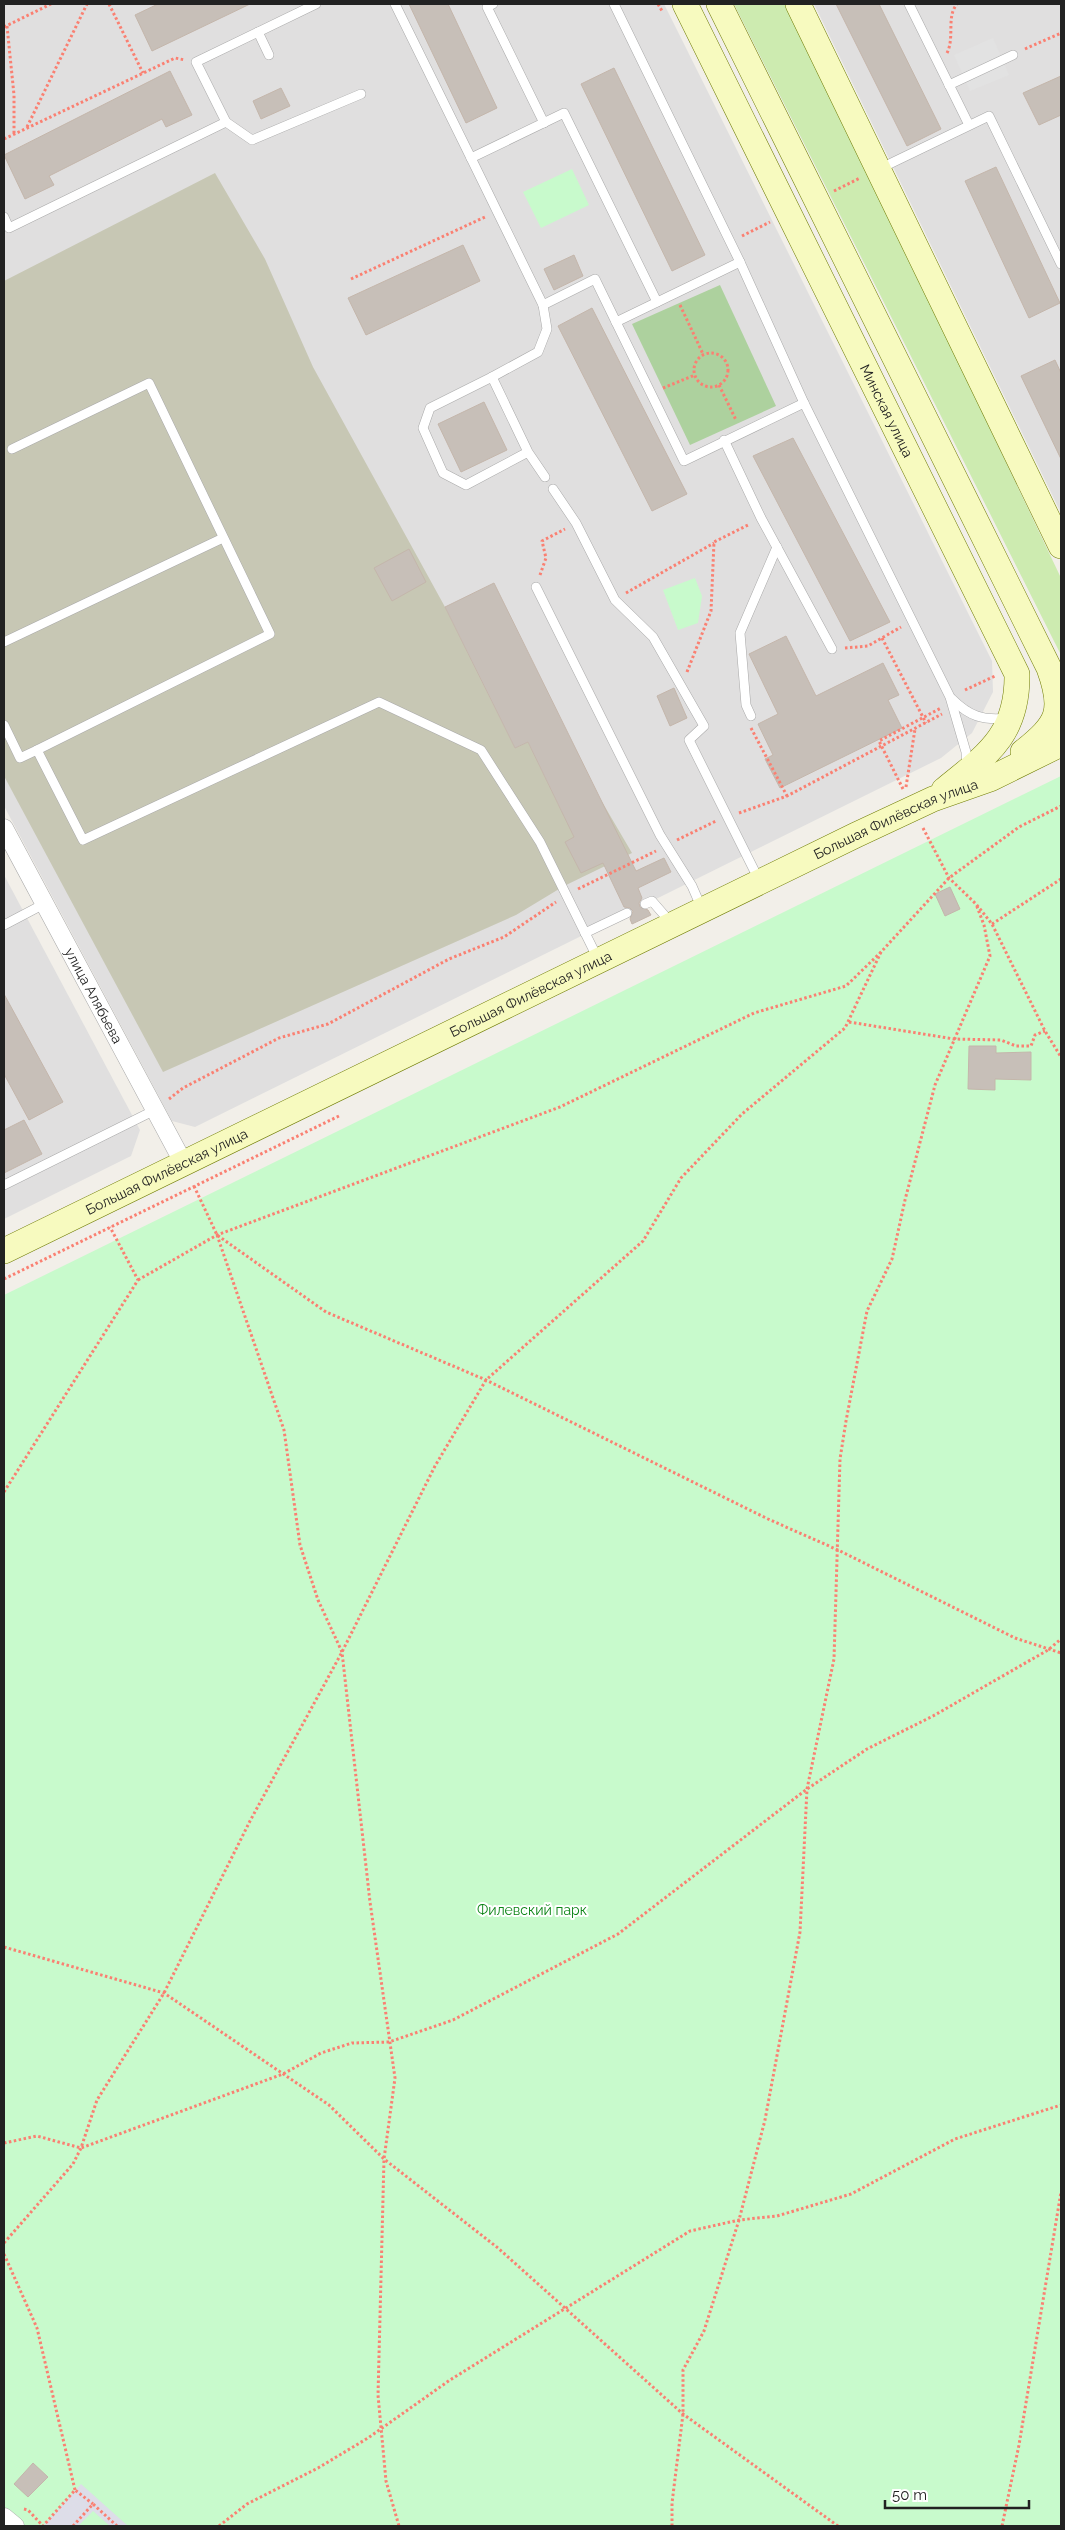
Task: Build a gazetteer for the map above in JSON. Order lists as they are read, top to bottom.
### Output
{
  "streets": {
    "main road": ["Минская улица", "Большая Филёвская улица"],
    "street": ["улица Алябьева"]
  },
  "crossings": [
    ["Минская улица", "Большая Филёвская улица"],
    ["Большая Филёвская улица", "улица Алябьева"]
  ],
  "parks": ["Филевский парк"],
  "scale_bar": "50 m"
}
